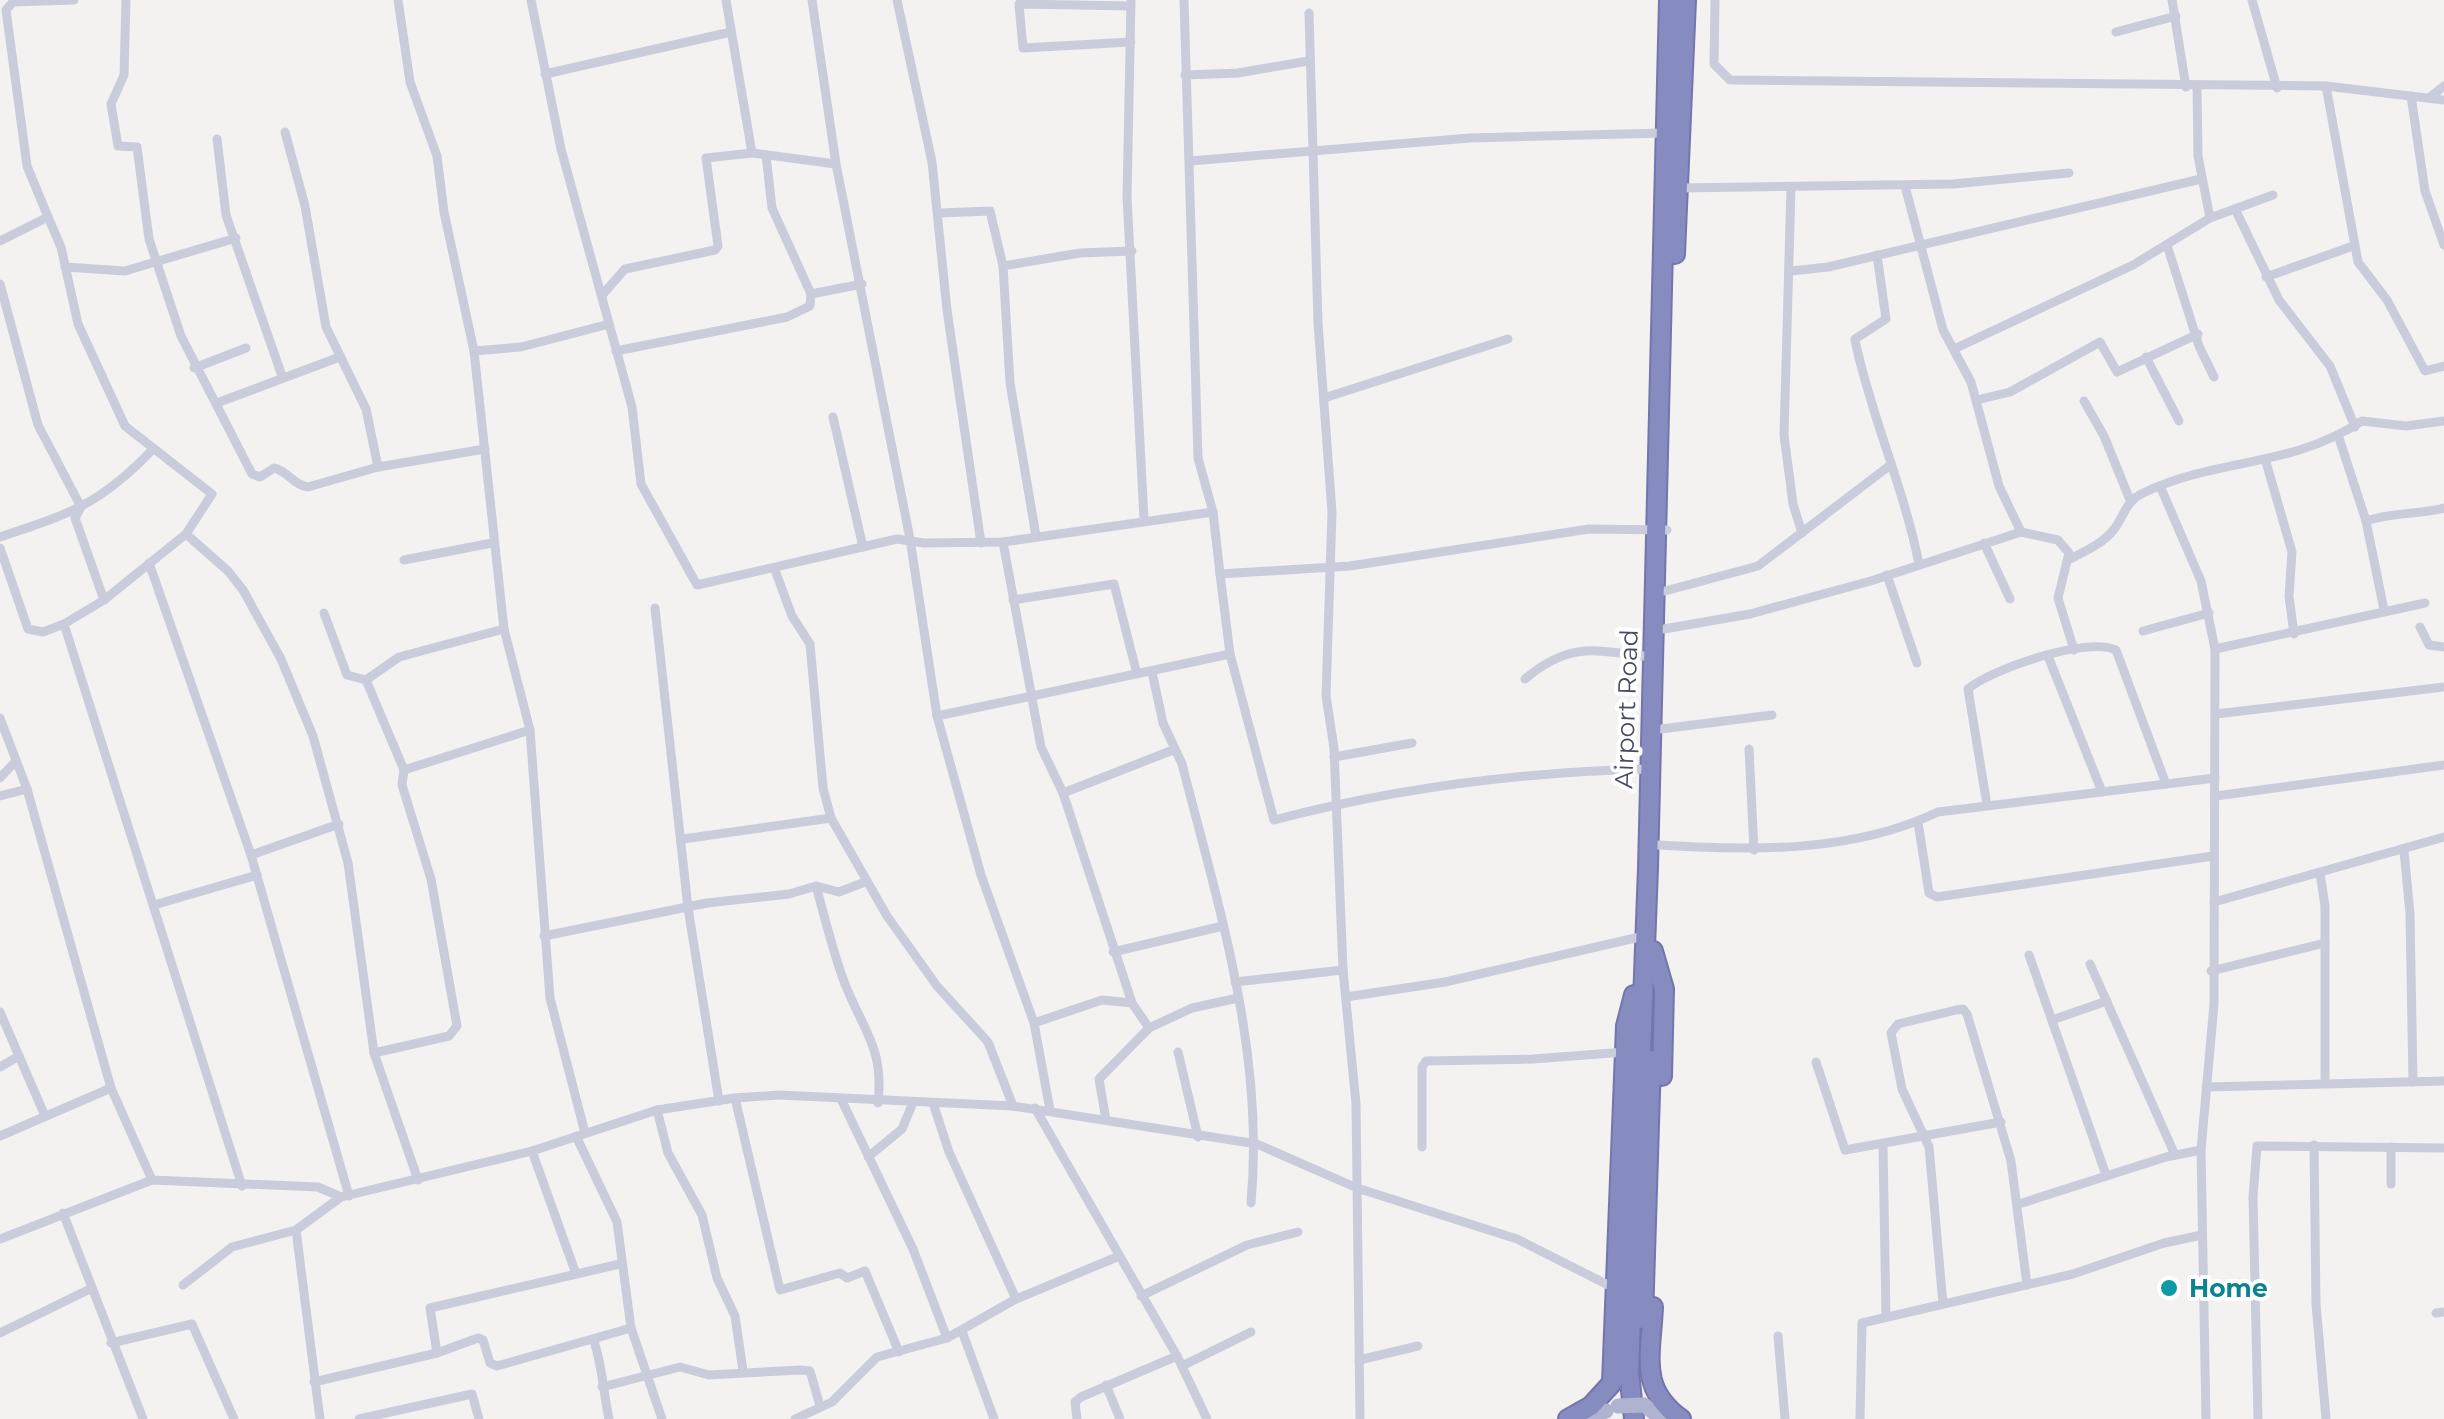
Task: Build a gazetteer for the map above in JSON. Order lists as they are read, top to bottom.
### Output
{
  "streets": {
    "highway": ["Airport Road"]
  },
  "places": ["Home"]
}
